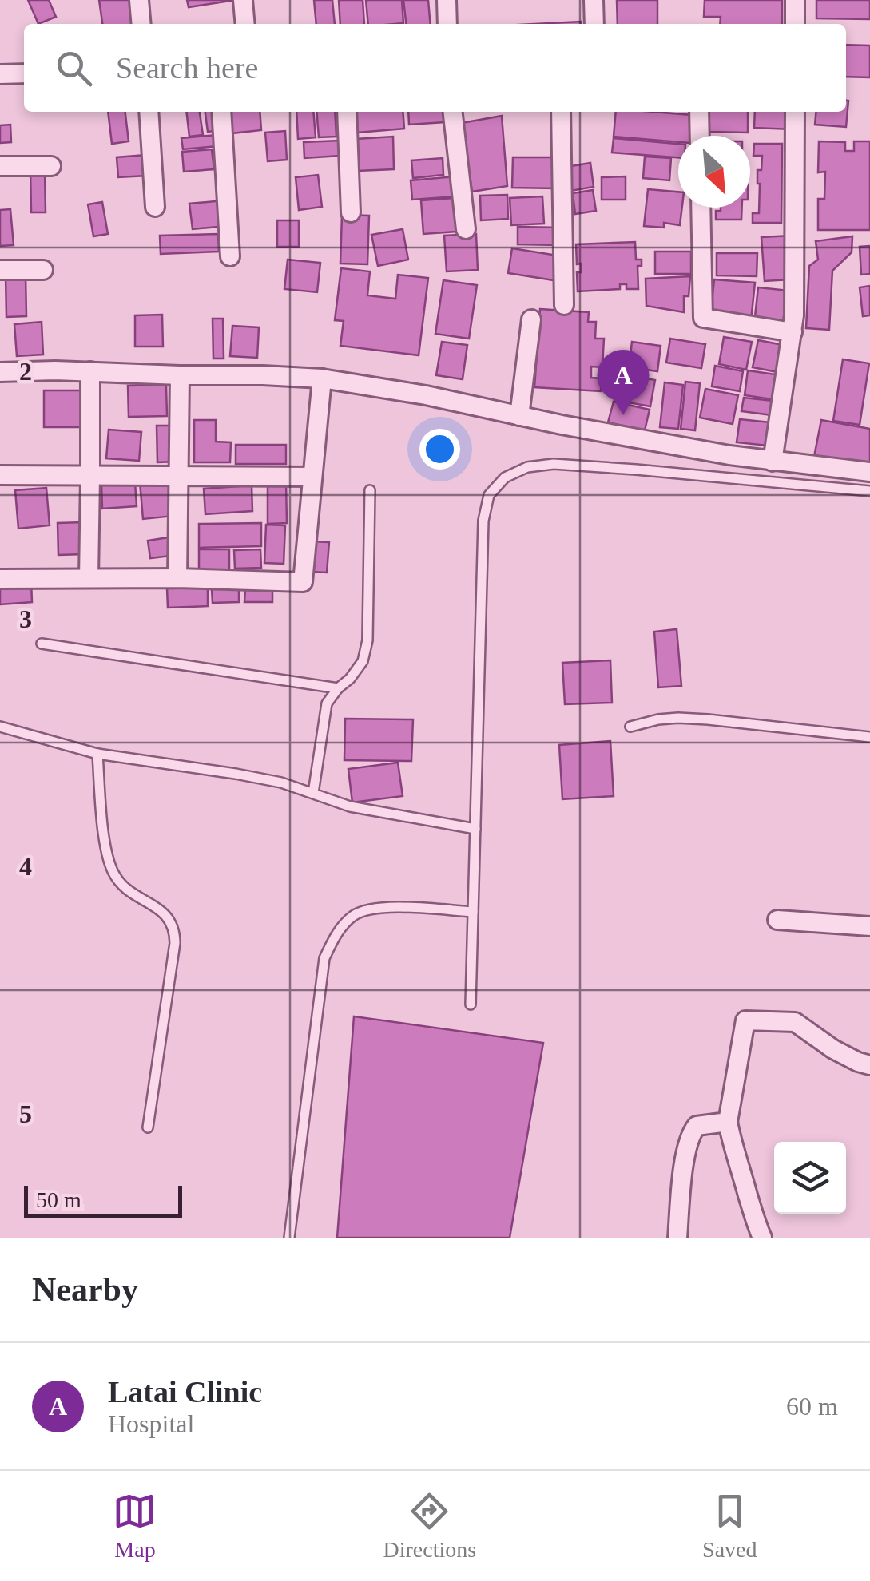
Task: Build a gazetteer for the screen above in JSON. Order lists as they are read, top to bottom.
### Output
{
  "scale_bar": "50 m",
  "north": "bottom right",
  "page": {
    "search": "Search here",
    "pins": "A",
    "scale": "50 m",
    "heading": "Nearby",
    "list": [
      {
        "mark": "A",
        "name": "Latai Clinic",
        "note": "Hospital",
        "value": "60 m"
      }
    ],
    "nav": ["Map", "Directions", "Saved"]
  },
  "grid": {
    "rows": [
      "2",
      "3",
      "4",
      "5"
    ]
  }
}
